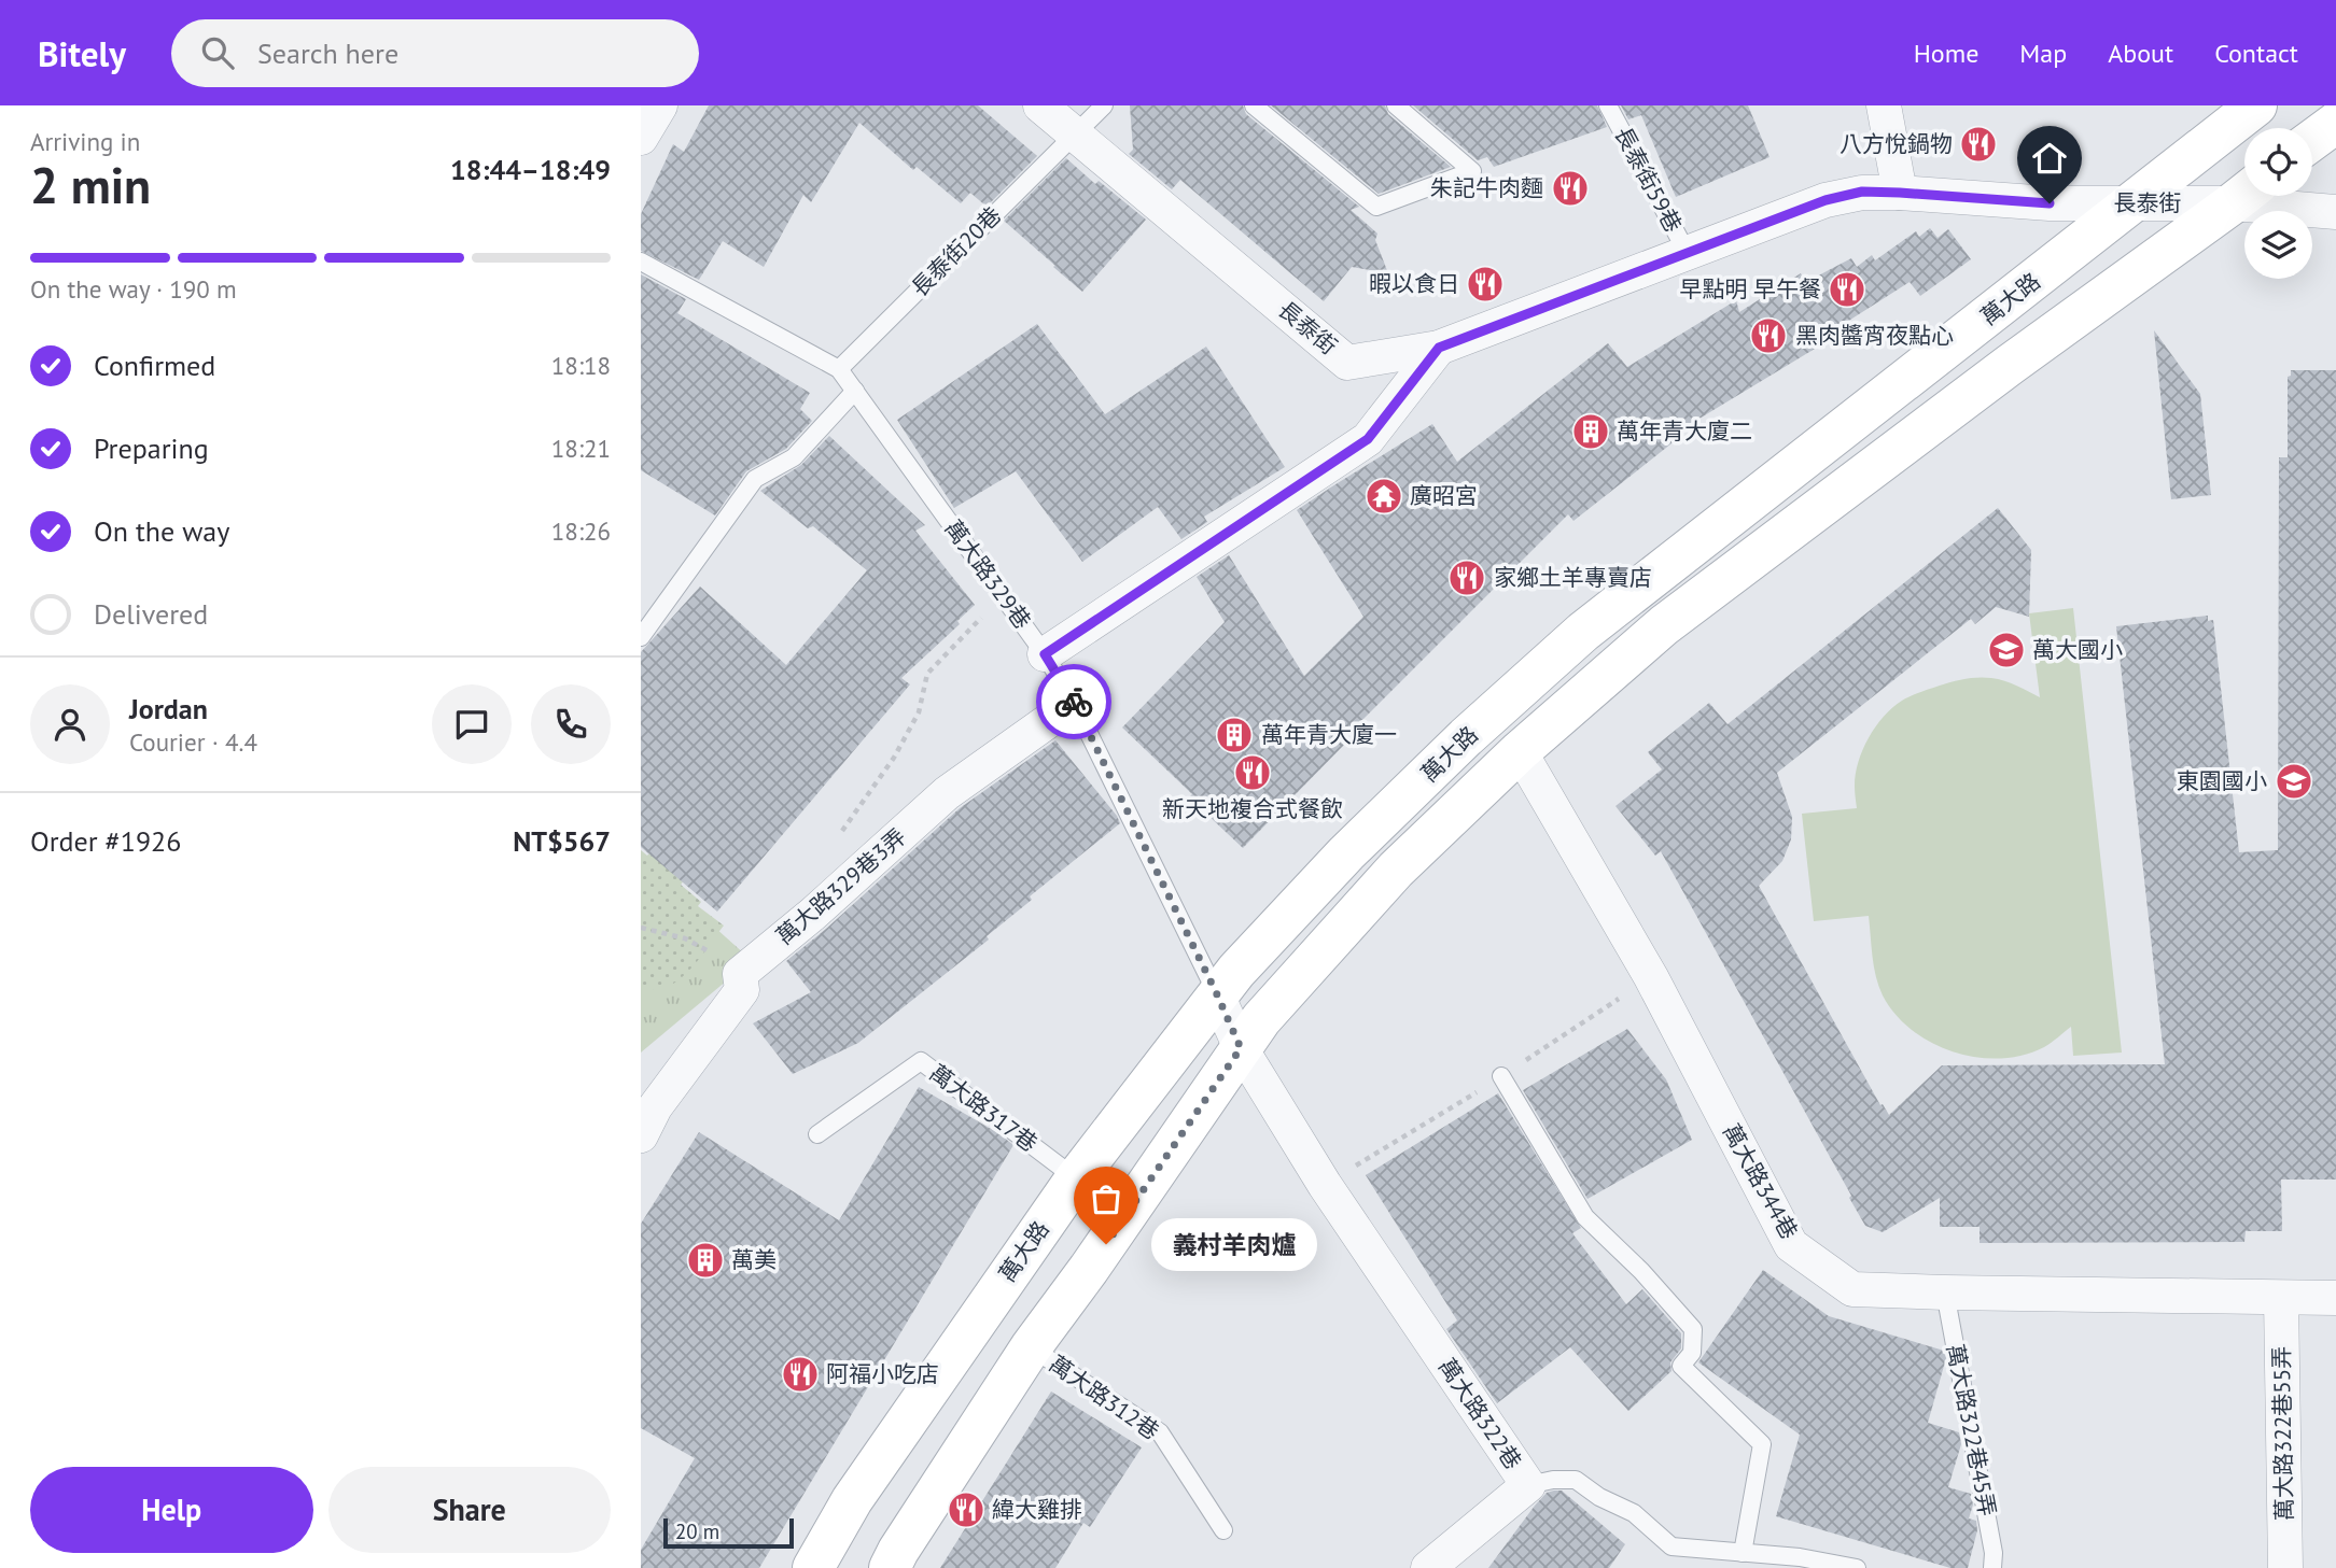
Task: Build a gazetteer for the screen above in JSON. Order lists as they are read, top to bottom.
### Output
{
  "streets": {
    "main road": ["萬大路"],
    "street": [
      "長泰街",
      "萬大路329巷3弄",
      "萬大路344巷",
      "萬大路322巷",
      "萬大路322巷55弄"
    ],
    "lane": [
      "長泰街59巷",
      "長泰街20巷",
      "萬大路329巷",
      "萬大路317巷",
      "萬大路312巷",
      "萬大路322巷45弄"
    ]
  },
  "crossings": [
    ["長泰街59巷", "長泰街"],
    ["長泰街", "長泰街20巷"],
    ["長泰街", "萬大路"],
    ["長泰街20巷", "萬大路329巷"],
    ["萬大路", "萬大路329巷"],
    ["萬大路", "萬大路317巷"],
    ["萬大路", "萬大路344巷"],
    ["萬大路", "萬大路312巷"],
    ["萬大路", "萬大路322巷"],
    ["萬大路329巷", "萬大路329巷3弄"],
    ["萬大路329巷", "萬大路322巷"],
    ["萬大路344巷", "萬大路322巷45弄"],
    ["萬大路344巷", "萬大路322巷55弄"]
  ],
  "places": {
    "restaurant": [
      "八方悅鍋物",
      "朱記牛肉麵",
      "暇以食日",
      "早點明 早午餐",
      "黑肉醬宵夜點心",
      "家鄉土羊專賣店",
      "新天地複合式餐飲",
      "阿福小吃店",
      "緯大雞排"
    ],
    "building": ["萬年青大廈二", "萬年青大廈一", "萬美"],
    "temple": ["廣昭宮"],
    "school or university": ["萬大國小", "東園國小"],
    "other": ["義村羊肉爐"]
  },
  "scale_bar": "20 m",
  "page": {
    "header": "Bitely",
    "search": "Search here",
    "nav": [
      "Home",
      "Map",
      "About",
      "Contact"
    ],
    "heading": ["2 min", "Arriving in", "18:44–18:49"],
    "panel": [
      "Jordan",
      "Courier · 4.4",
      "Order #1926",
      "NT$567"
    ],
    "bar": "On the way · 190 m",
    "list": [
      ["Confirmed", "18:18"],
      ["Preparing", "18:21"],
      ["On the way", "18:26"],
      "Delivered"
    ],
    "bubble": "義村羊肉爐",
    "buttons": ["Help", "Share"],
    "scale": "20 m"
  }
}
